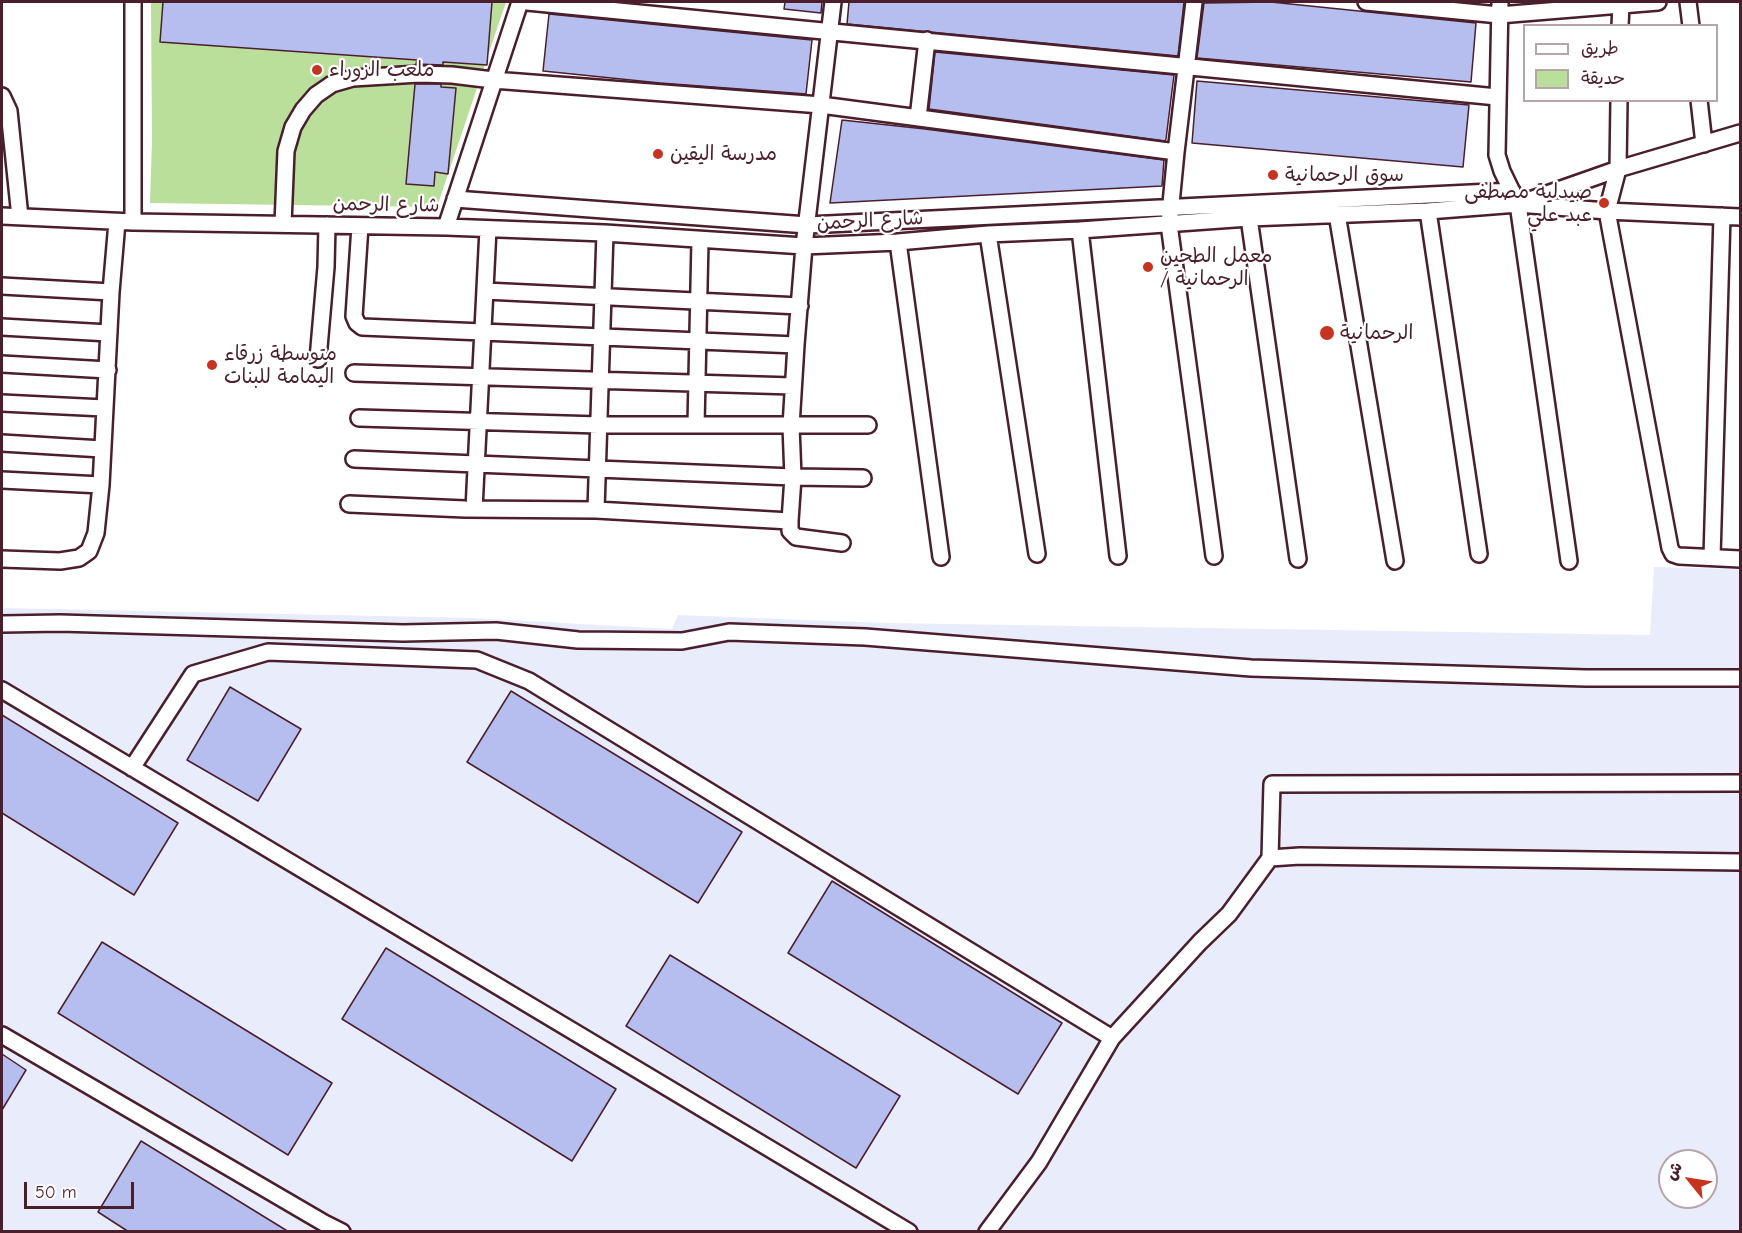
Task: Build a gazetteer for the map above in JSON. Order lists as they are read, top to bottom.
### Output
{
  "streets": {
    "street": ["شارع الرحمن"]
  },
  "places": [
    "ملعب الزوراء",
    "مدرسة اليقين",
    "سوق الرحمانية",
    "صيدلية مصطفى عبد علي",
    "معمل الطحين / الرحمانية",
    "الرحمانية",
    "متوسطة زرقاء اليمامة للبنات"
  ],
  "legend": ["طريق", "حديقة"],
  "scale_bar": "50 m",
  "north": "top left"
}
